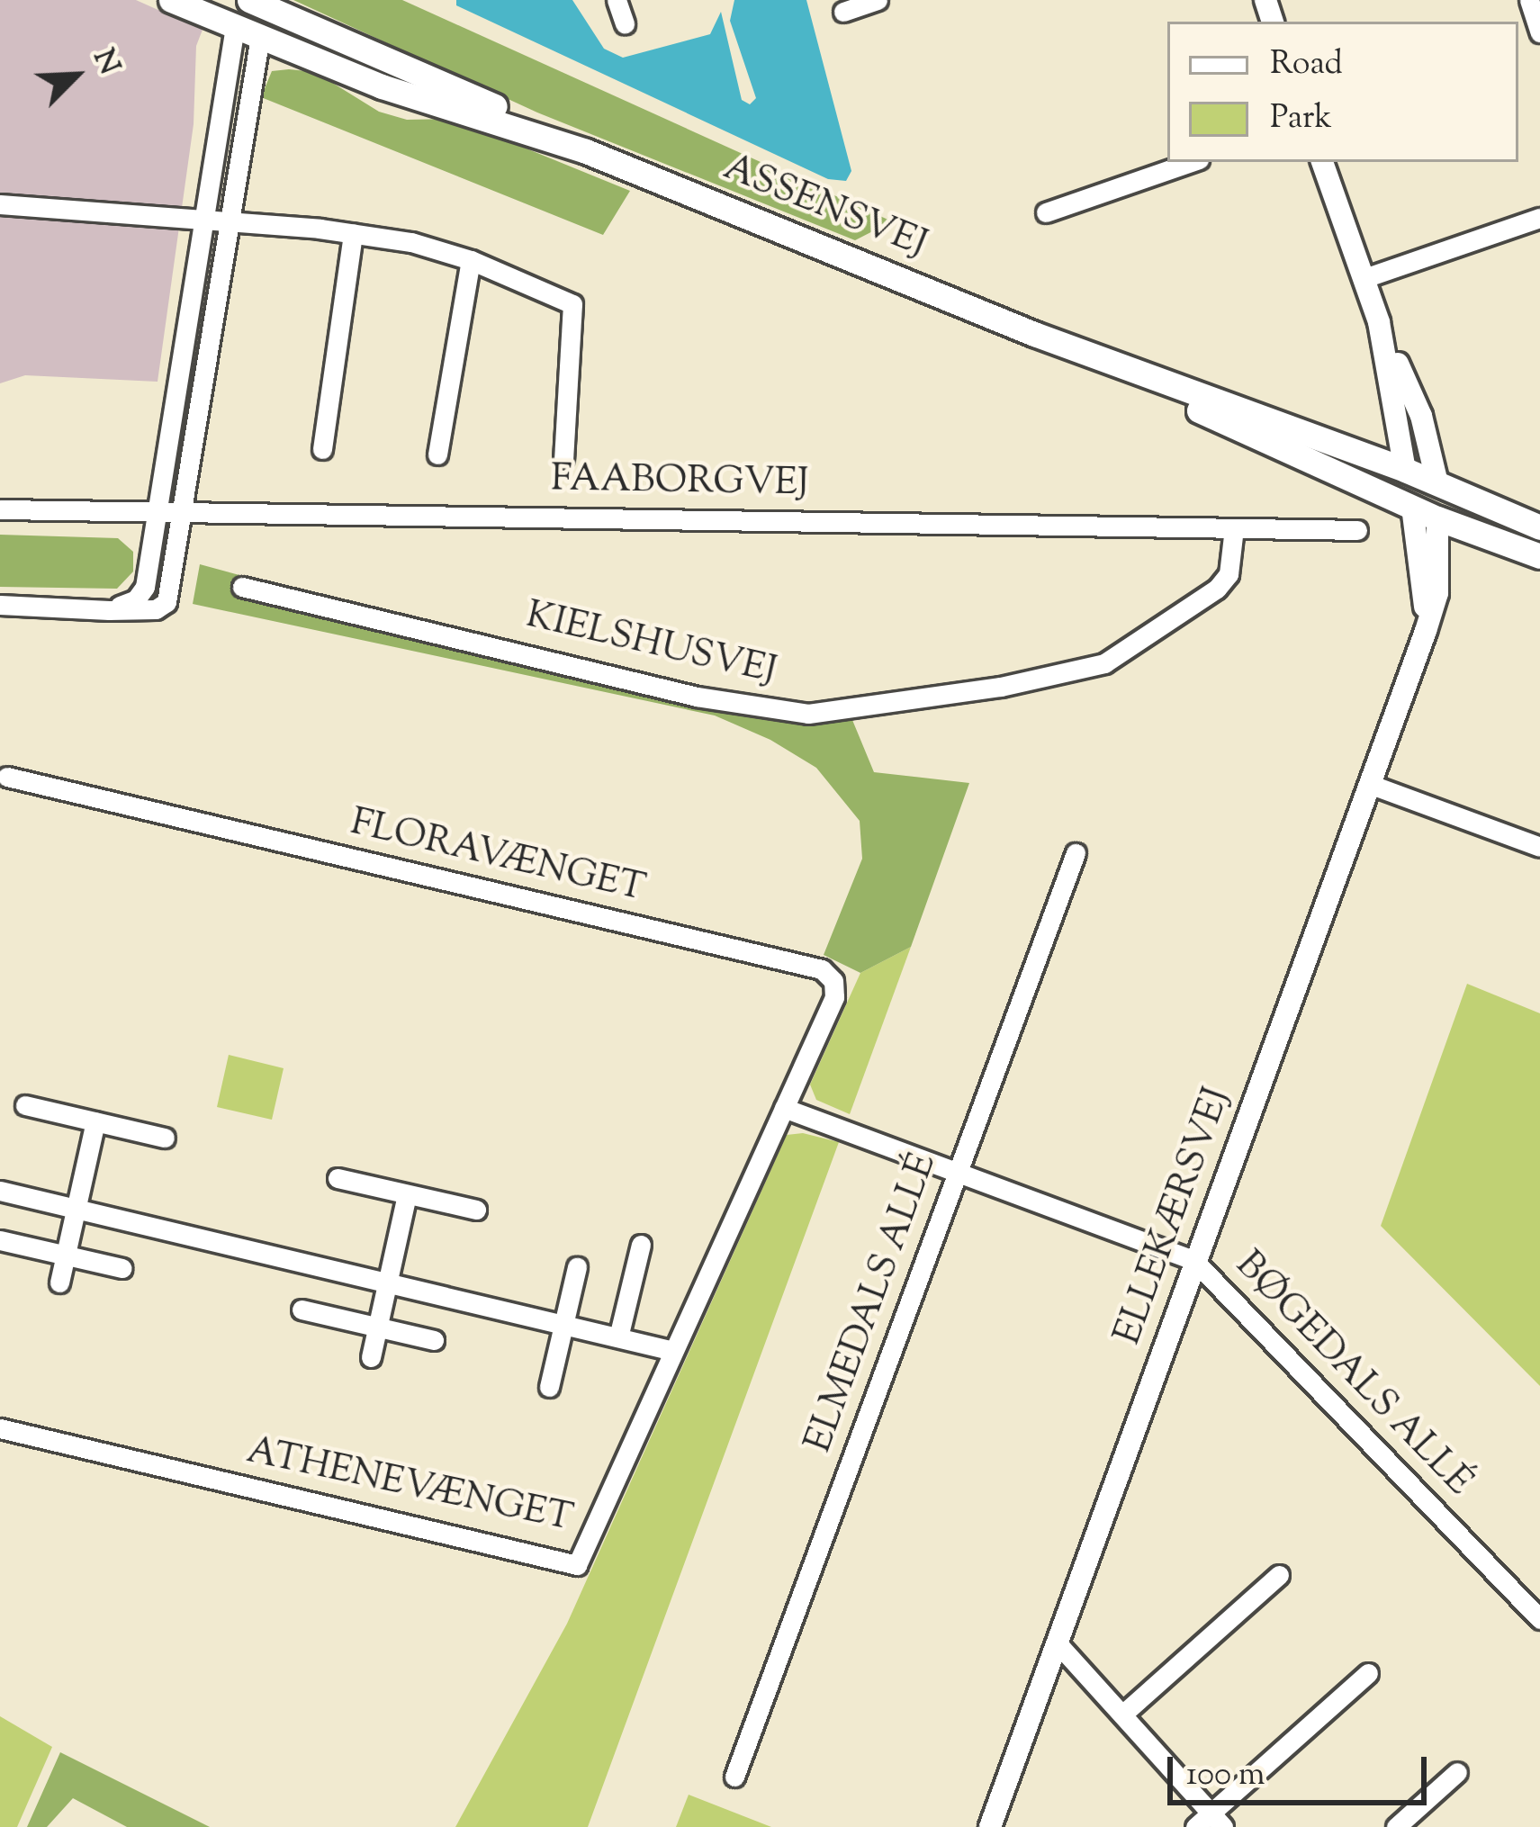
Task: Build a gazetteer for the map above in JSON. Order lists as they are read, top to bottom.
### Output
{
  "streets": {
    "main road": ["ASSENSVEJ"],
    "street": [
      "FAABORGVEJ",
      "KIELSHUSVEJ",
      "FLORAVÆNGET",
      "ELLEKÆRSVEJ",
      "ELMEDALS ALLÉ",
      "BØGEDALS ALLÉ",
      "ATHENEVÆNGET"
    ]
  },
  "crossings": [
    ["ASSENSVEJ", "ELLEKÆRSVEJ"],
    ["FAABORGVEJ", "KIELSHUSVEJ"],
    ["FLORAVÆNGET", "BØGEDALS ALLÉ"],
    ["ELLEKÆRSVEJ", "BØGEDALS ALLÉ"],
    ["ELMEDALS ALLÉ", "BØGEDALS ALLÉ"]
  ],
  "legend": ["Road", "Park"],
  "scale_bar": "100 m",
  "north": "top right"
}
